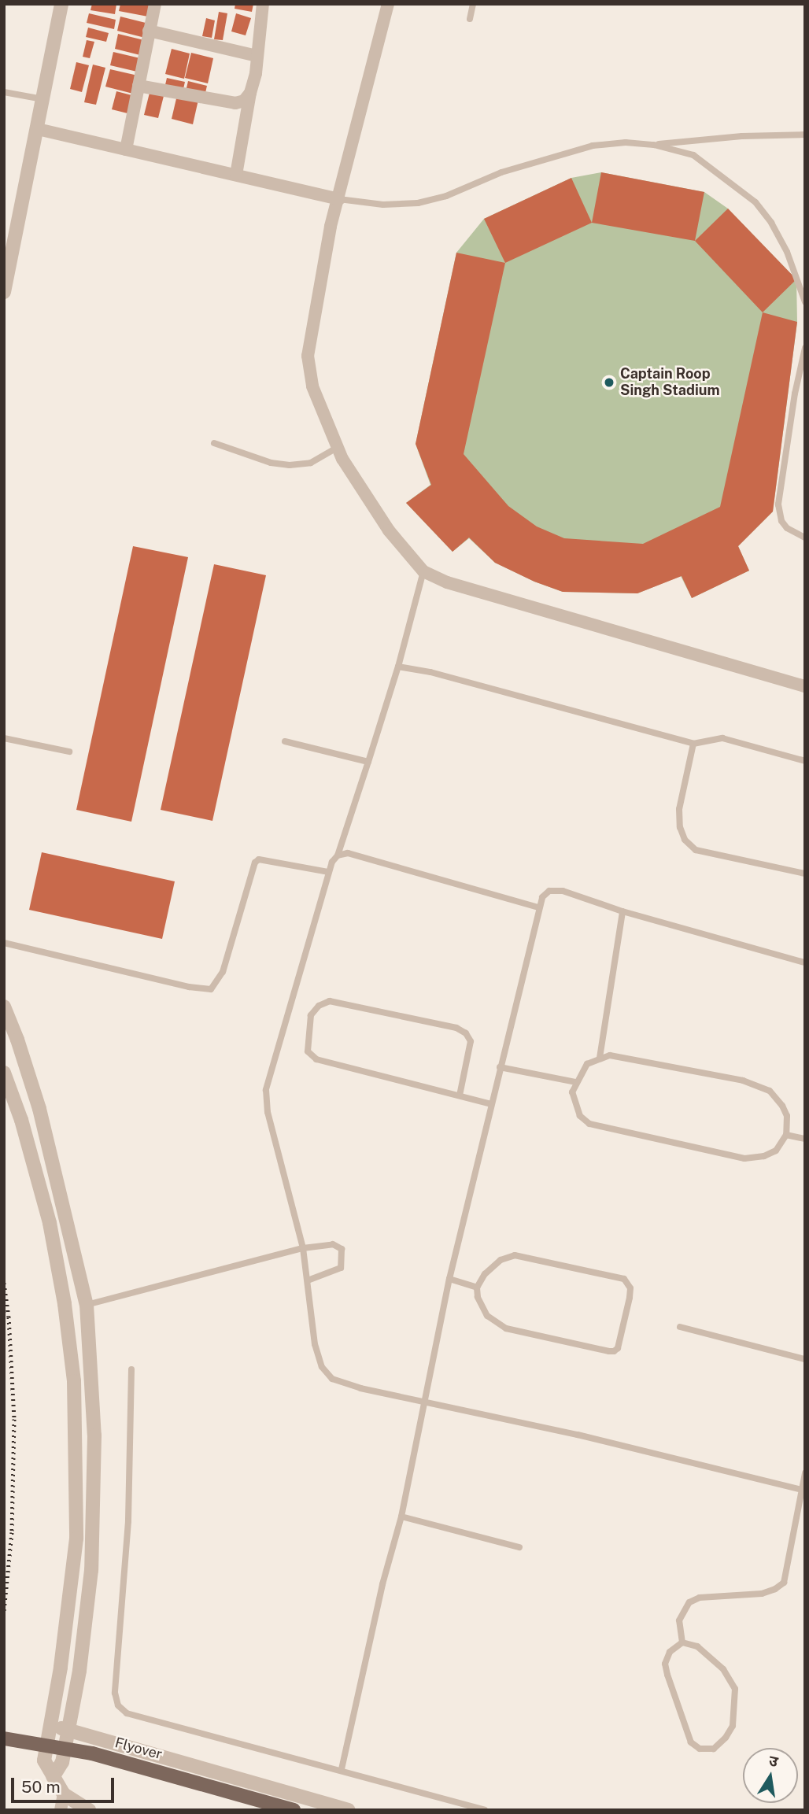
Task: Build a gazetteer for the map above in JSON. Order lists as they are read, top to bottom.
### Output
{
  "streets": {
    "main road": ["Flyover"]
  },
  "places": ["Captain Roop Singh Stadium"],
  "scale_bar": "50 m",
  "north": "top"
}
